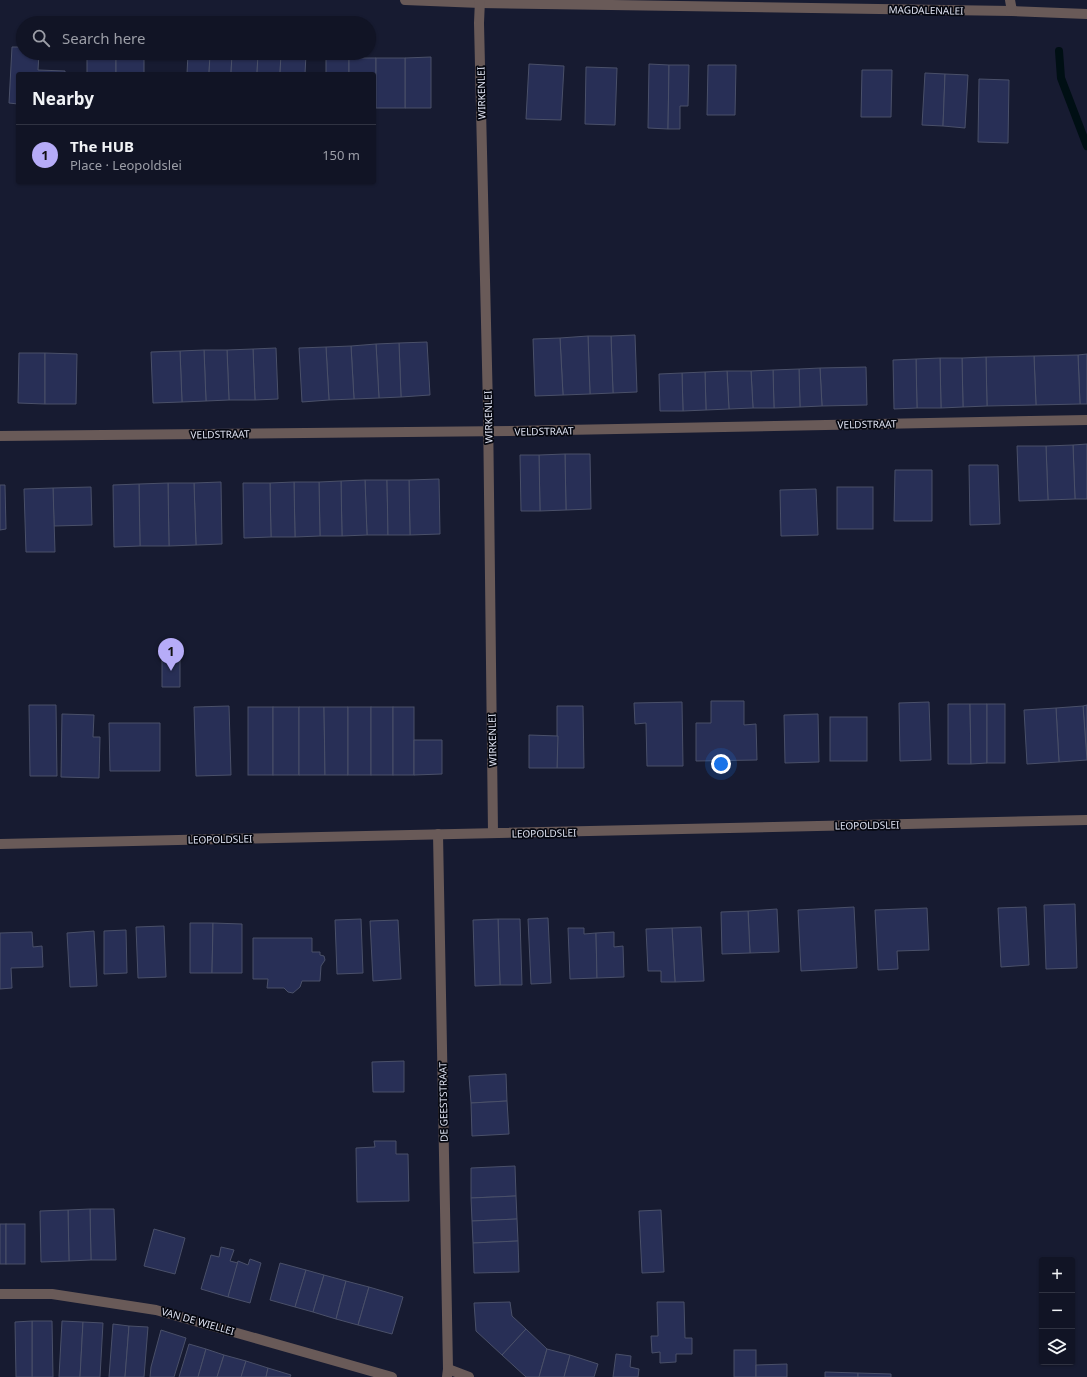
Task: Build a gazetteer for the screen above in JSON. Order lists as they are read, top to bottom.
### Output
{
  "streets": {
    "street": [
      "MAGDALENALEI",
      "WIRKENLEI",
      "VELDSTRAAT",
      "LEOPOLDSLEI",
      "DE GEESTSTRAAT",
      "VAN DE WIELLEI"
    ]
  },
  "crossings": [
    ["MAGDALENALEI", "WIRKENLEI"],
    ["WIRKENLEI", "VELDSTRAAT"],
    ["WIRKENLEI", "LEOPOLDSLEI"],
    ["LEOPOLDSLEI", "DE GEESTSTRAAT"]
  ],
  "page": {
    "search": "Search here",
    "heading": "Nearby",
    "list": [
      {
        "mark": "1",
        "name": "The HUB",
        "note": "Place · Leopoldslei",
        "value": "150 m"
      }
    ],
    "pins": "1",
    "map_buttons": ["+", "−"]
  }
}
